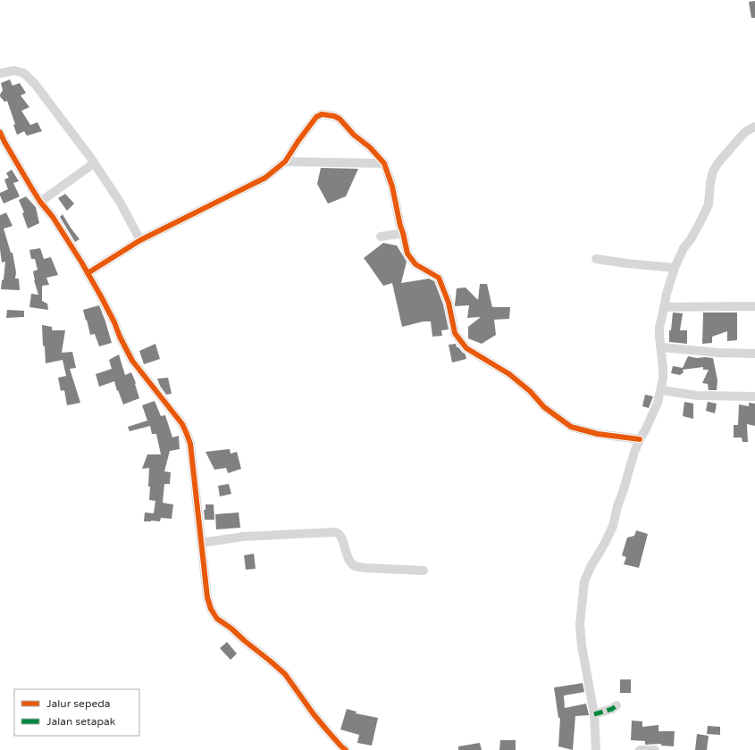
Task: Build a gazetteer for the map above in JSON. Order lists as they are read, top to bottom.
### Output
{
  "legend": ["Jalur sepeda", "Jalan setapak"]
}
